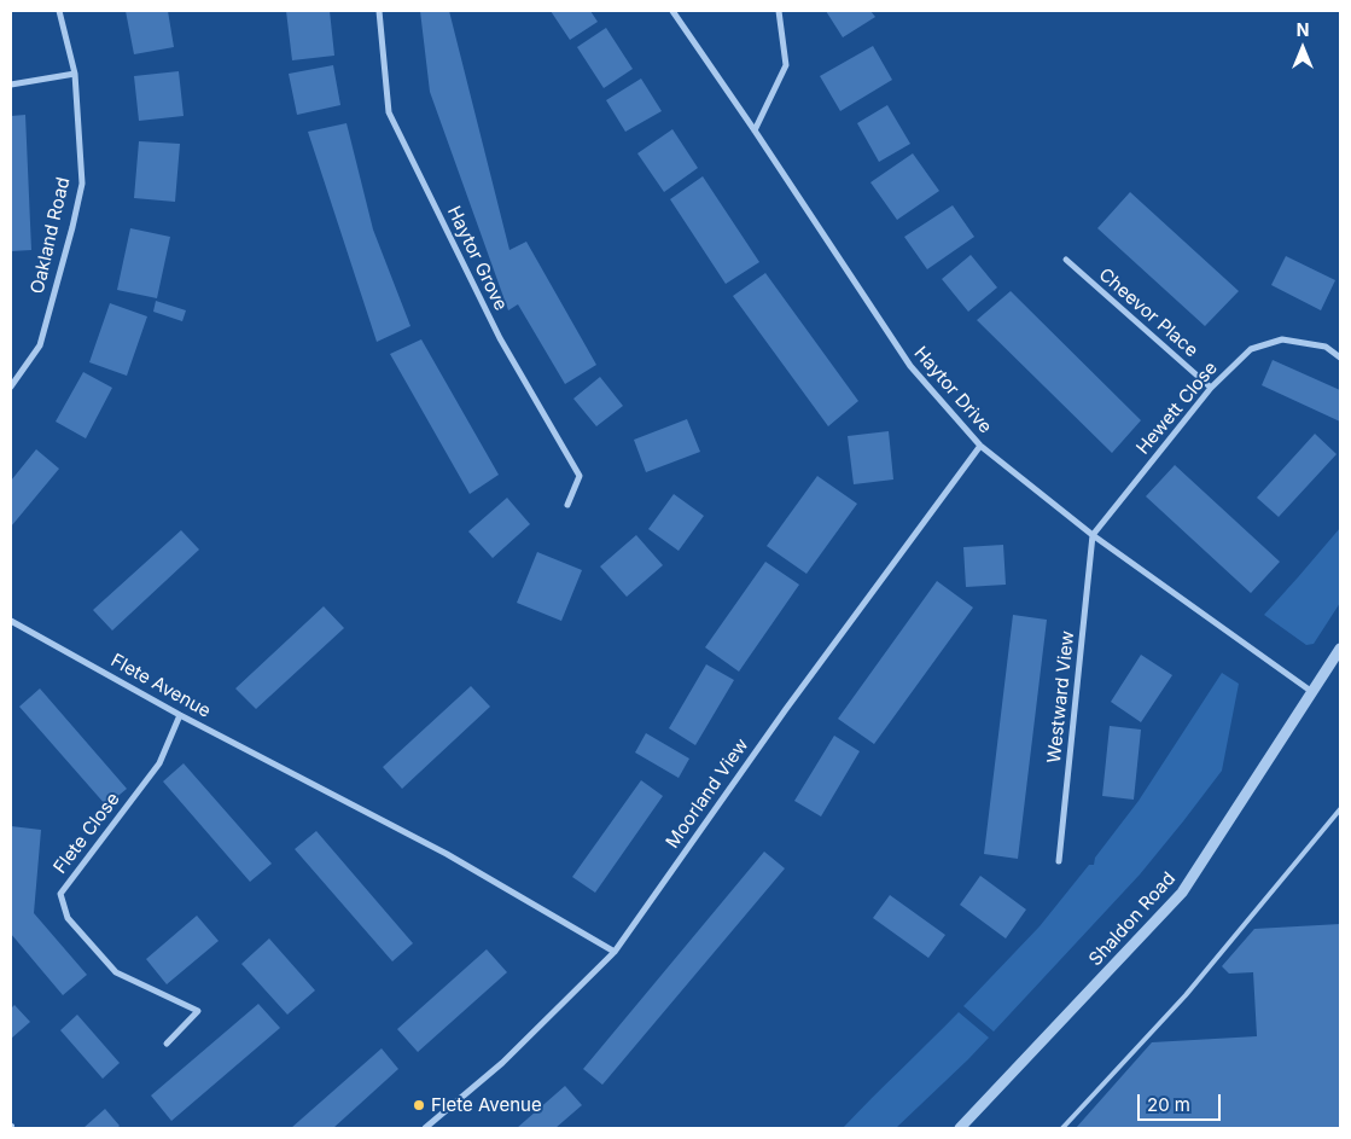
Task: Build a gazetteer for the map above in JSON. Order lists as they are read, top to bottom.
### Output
{
  "streets": {
    "street": [
      "Oakland Road",
      "Haytor Grove",
      "Cheevor Place",
      "Haytor Drive",
      "Hewett Close",
      "Flete Avenue",
      "Westward View",
      "Moorland View",
      "Flete Close",
      "Shaldon Road"
    ]
  },
  "crossings": [
    ["Cheevor Place", "Hewett Close"],
    ["Haytor Drive", "Hewett Close"],
    ["Haytor Drive", "Westward View"],
    ["Haytor Drive", "Moorland View"],
    ["Haytor Drive", "Shaldon Road"],
    ["Hewett Close", "Westward View"],
    ["Flete Avenue", "Moorland View"],
    ["Flete Avenue", "Flete Close"]
  ],
  "places": ["Flete Avenue"],
  "scale_bar": "20 m",
  "north": "top"
}
